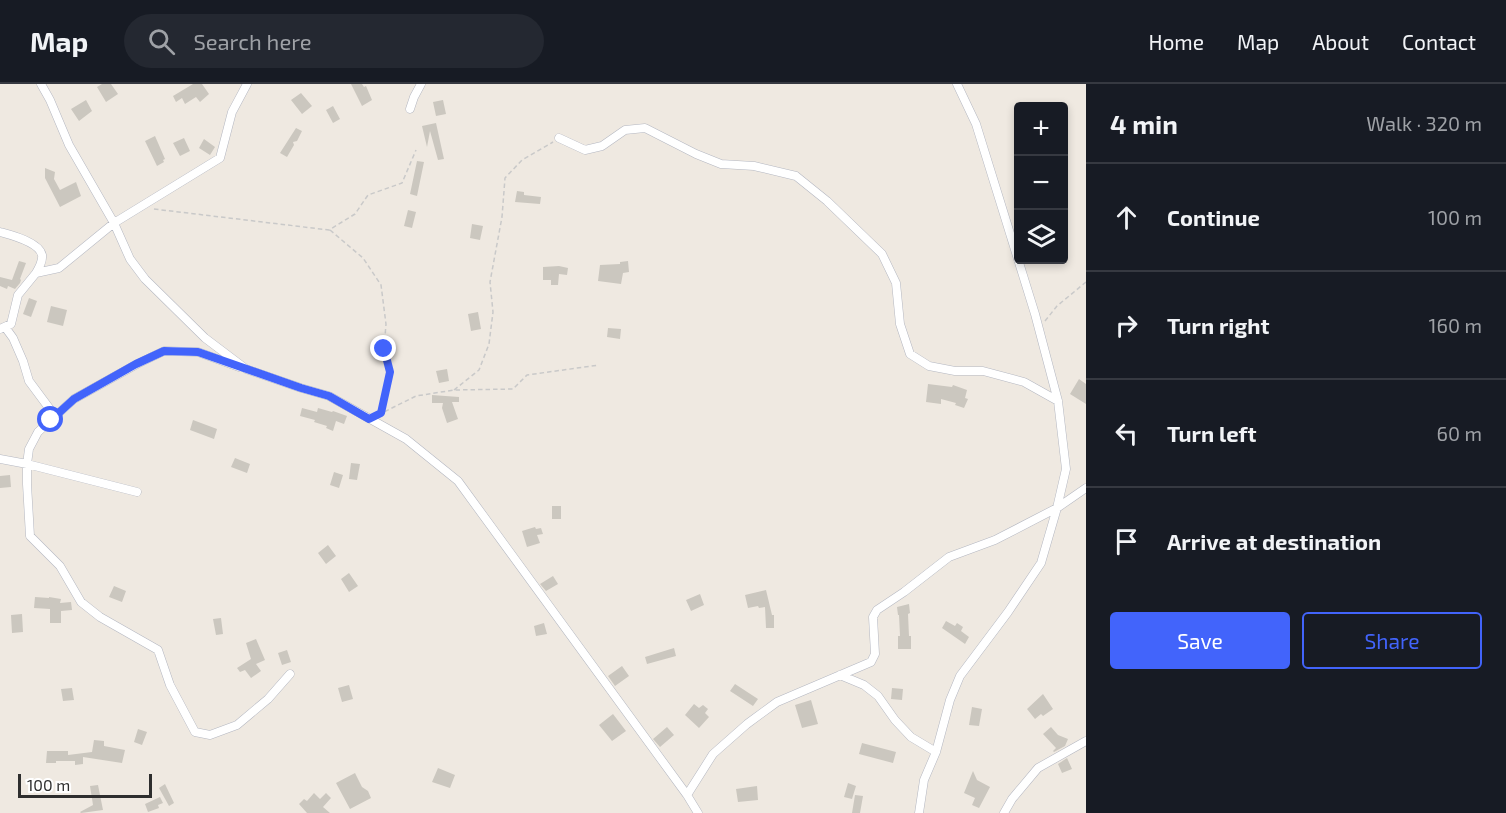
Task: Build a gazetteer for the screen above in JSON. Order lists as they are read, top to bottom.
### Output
{
  "scale_bar": "100 m",
  "page": {
    "header": "Map",
    "search": "Search here",
    "nav": [
      "Home",
      "Map",
      "About",
      "Contact"
    ],
    "heading": ["4 min", "Walk · 320 m"],
    "map_buttons": ["+", "−"],
    "list": [
      ["Continue", "100 m"],
      ["Turn right", "160 m"],
      ["Turn left", "60 m"],
      "Arrive at destination"
    ],
    "buttons": ["Save", "Share"],
    "scale": "100 m"
  }
}
